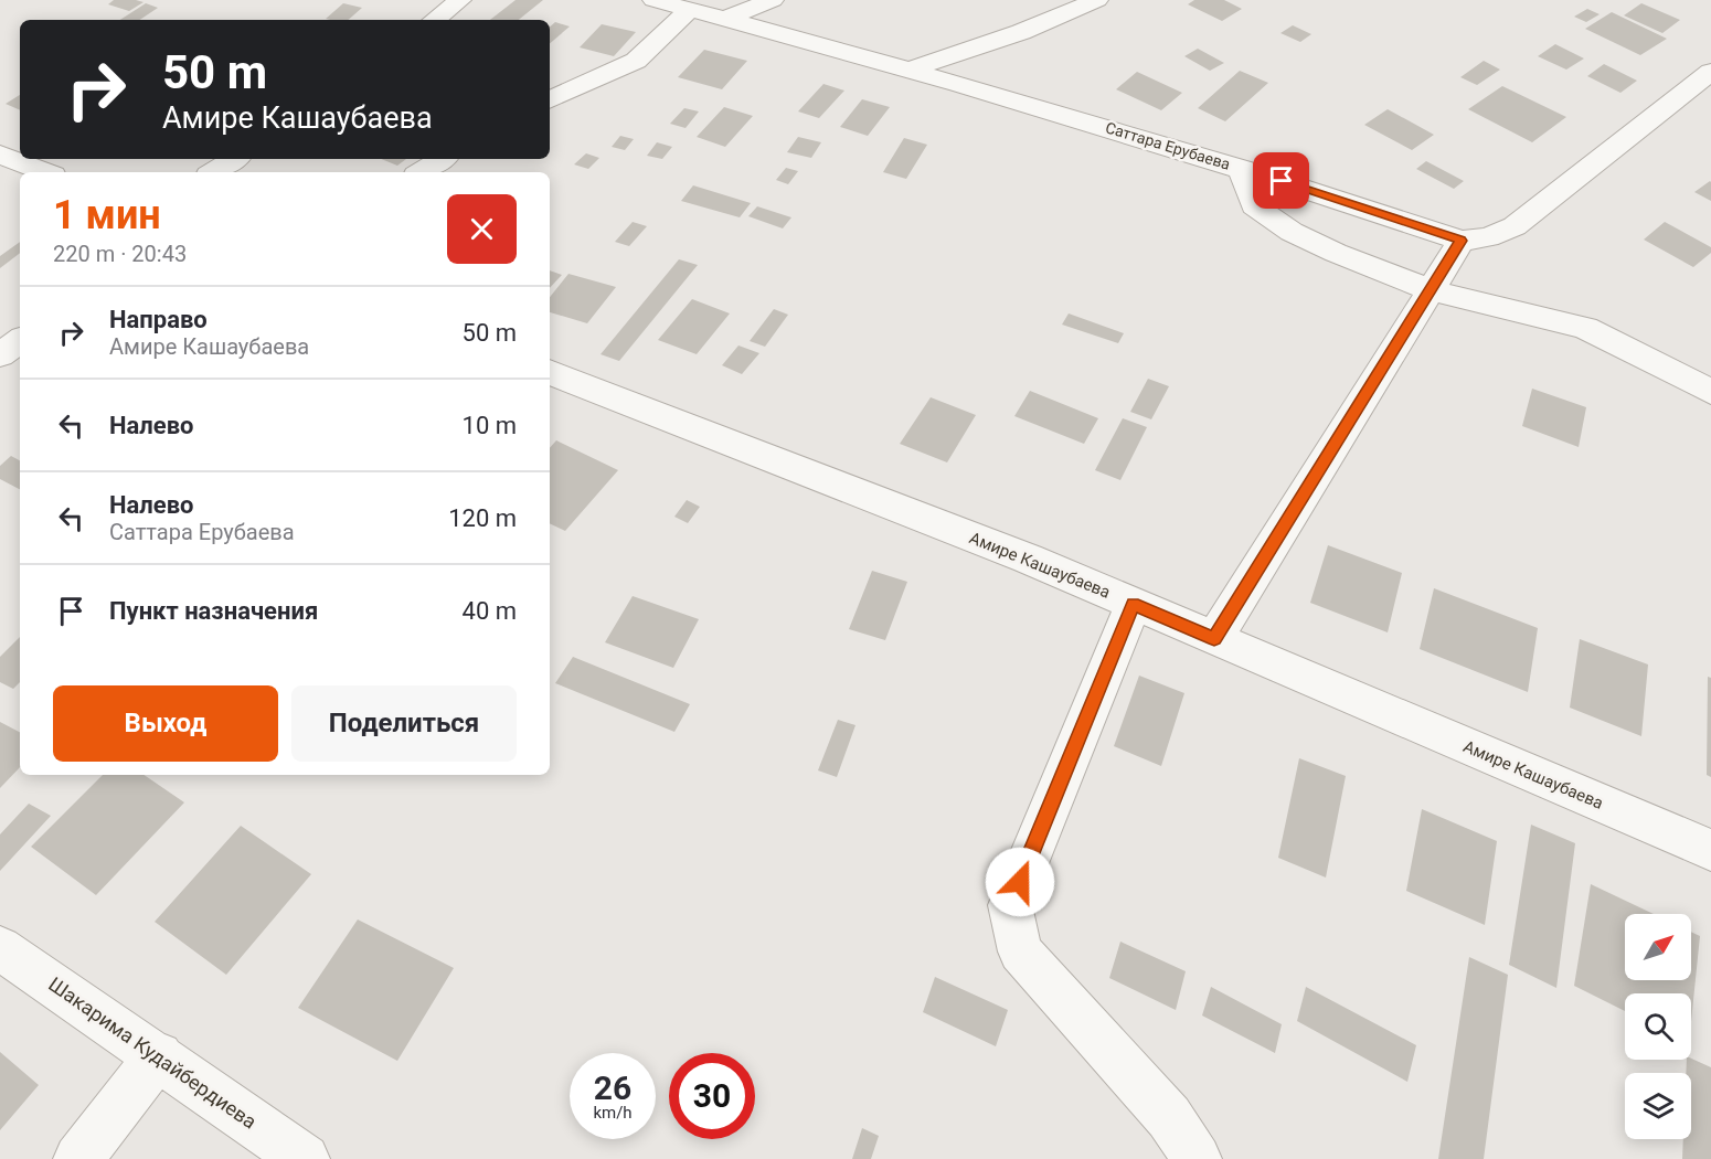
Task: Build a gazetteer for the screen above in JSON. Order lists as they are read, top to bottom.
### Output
{
  "streets": {
    "street": ["Саттара Ерубаева", "Амире Кашаубаева", "Шакарима Кудайбердиева"]
  },
  "north": "top right",
  "page": {
    "turn": ["50 m", "Амире Кашаубаева"],
    "heading": ["1 мин", "220 m · 20:43"],
    "list": [
      {
        "name": "Направо",
        "note": "Амире Кашаубаева",
        "value": "50 m"
      },
      {
        "name": "Налево",
        "value": "10 m"
      },
      {
        "name": "Налево",
        "note": "Саттара Ерубаева",
        "value": "120 m"
      },
      {
        "name": "Пункт назначения",
        "value": "40 m"
      }
    ],
    "buttons": ["Выход", "Поделиться"],
    "speed": "26 km/h",
    "limit": "30"
  }
}
